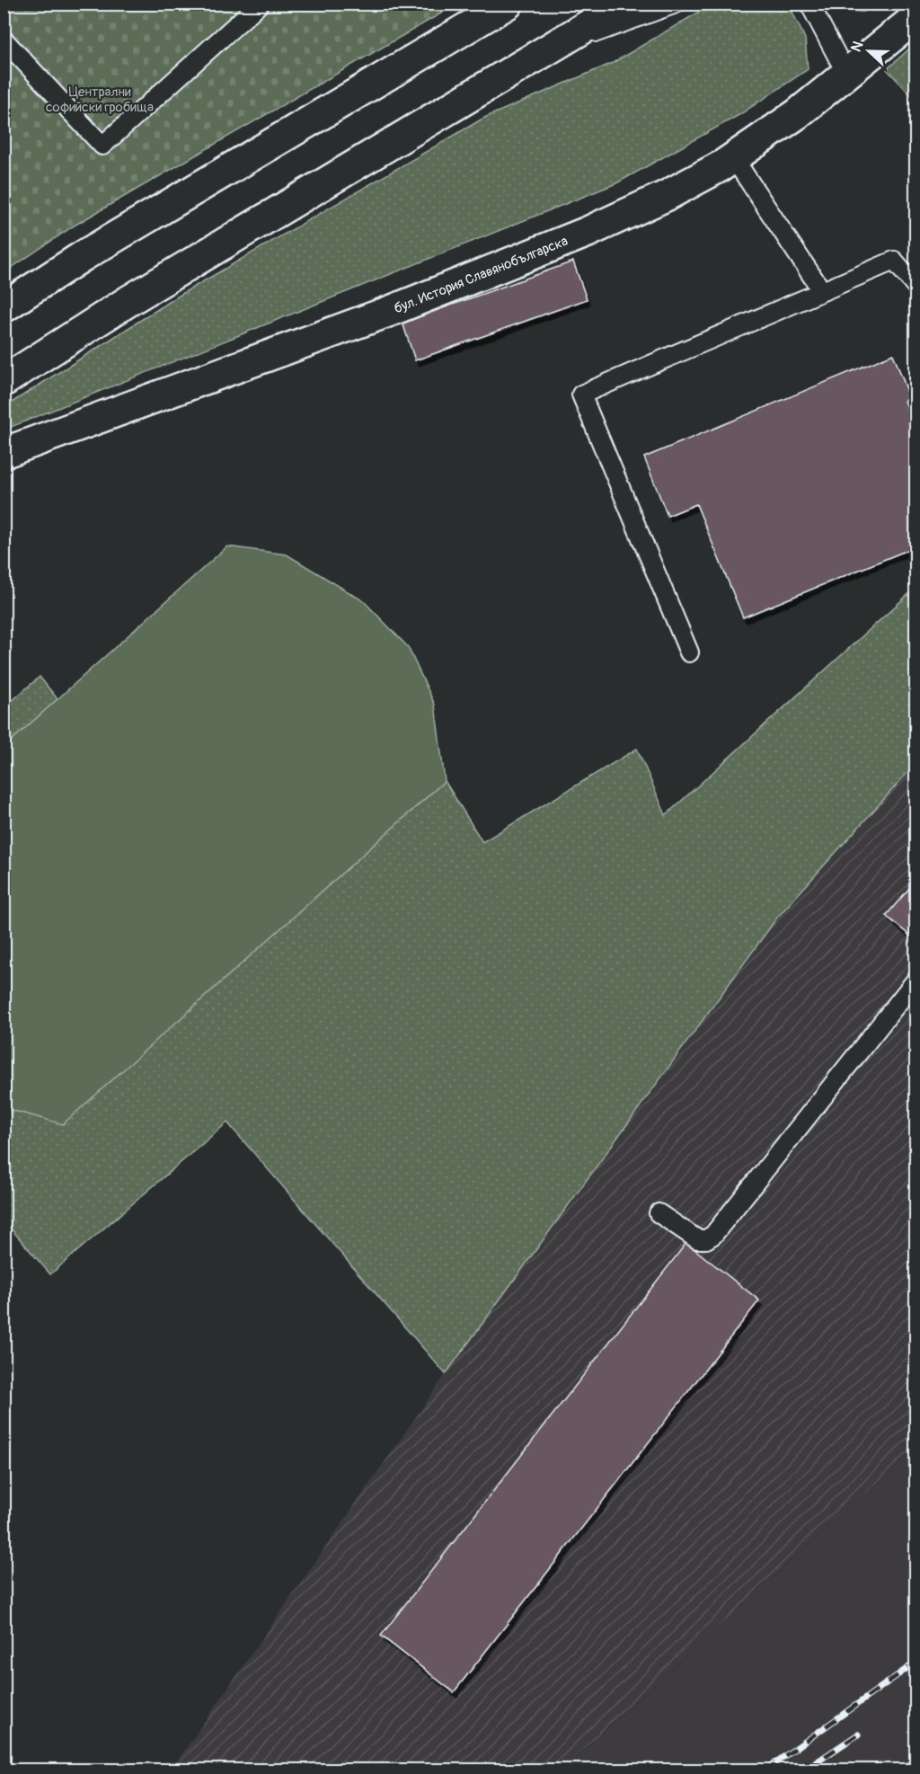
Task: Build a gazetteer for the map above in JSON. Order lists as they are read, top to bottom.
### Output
{
  "streets": {
    "main road": ["бул. История Славянобългарска"]
  },
  "parks": ["Централни софийски гробища"],
  "north": "left"
}
